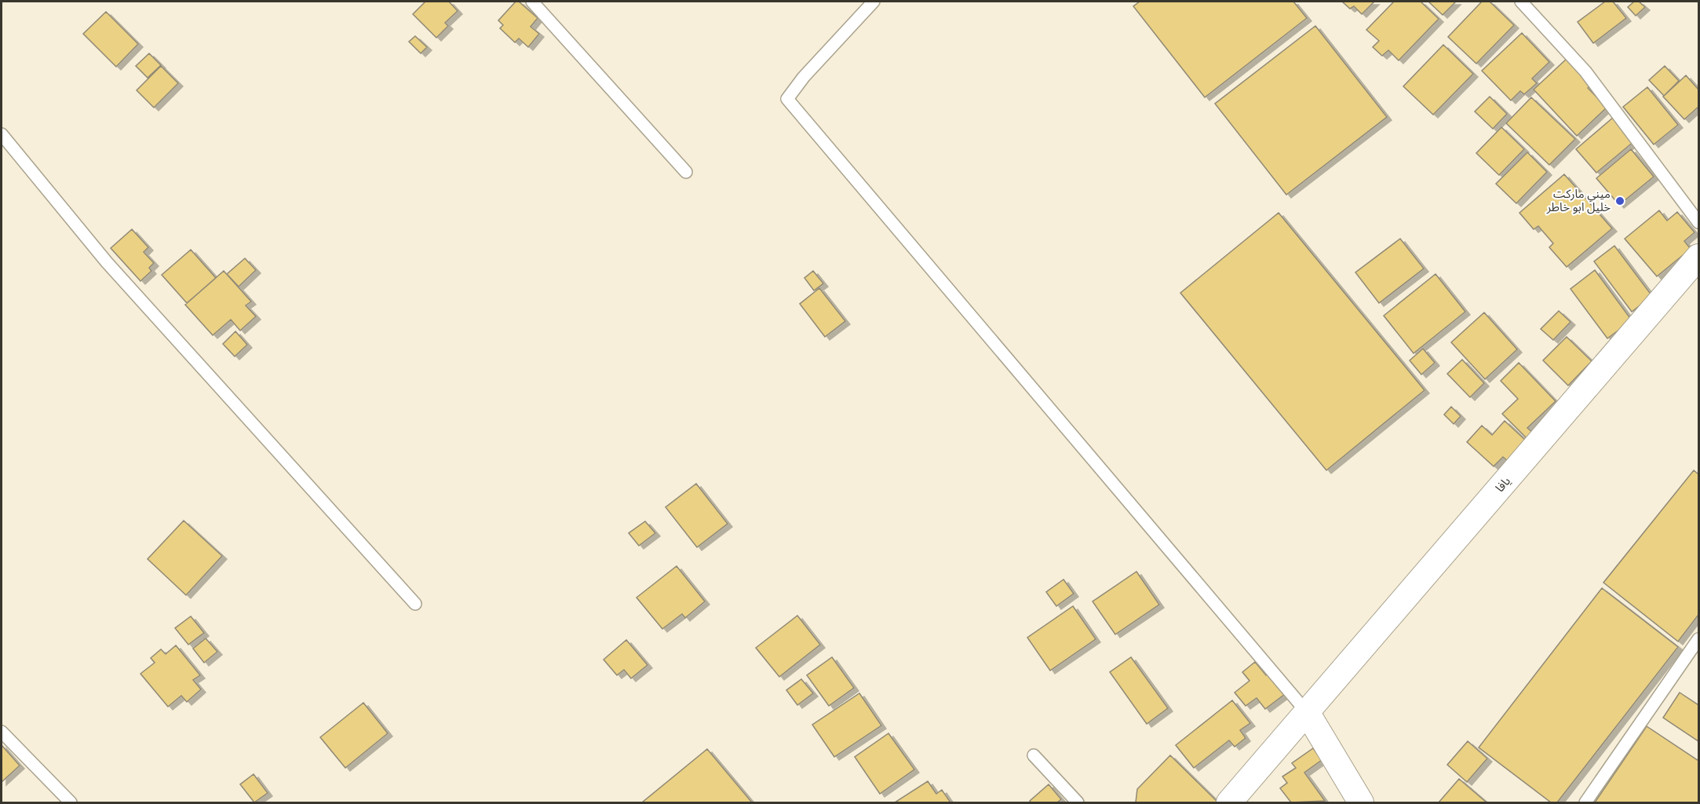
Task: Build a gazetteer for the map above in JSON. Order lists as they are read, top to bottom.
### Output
{
  "streets": {
    "street": ["يافا"]
  },
  "places": ["ميني ماركت خليل ابو خاطر"]
}
